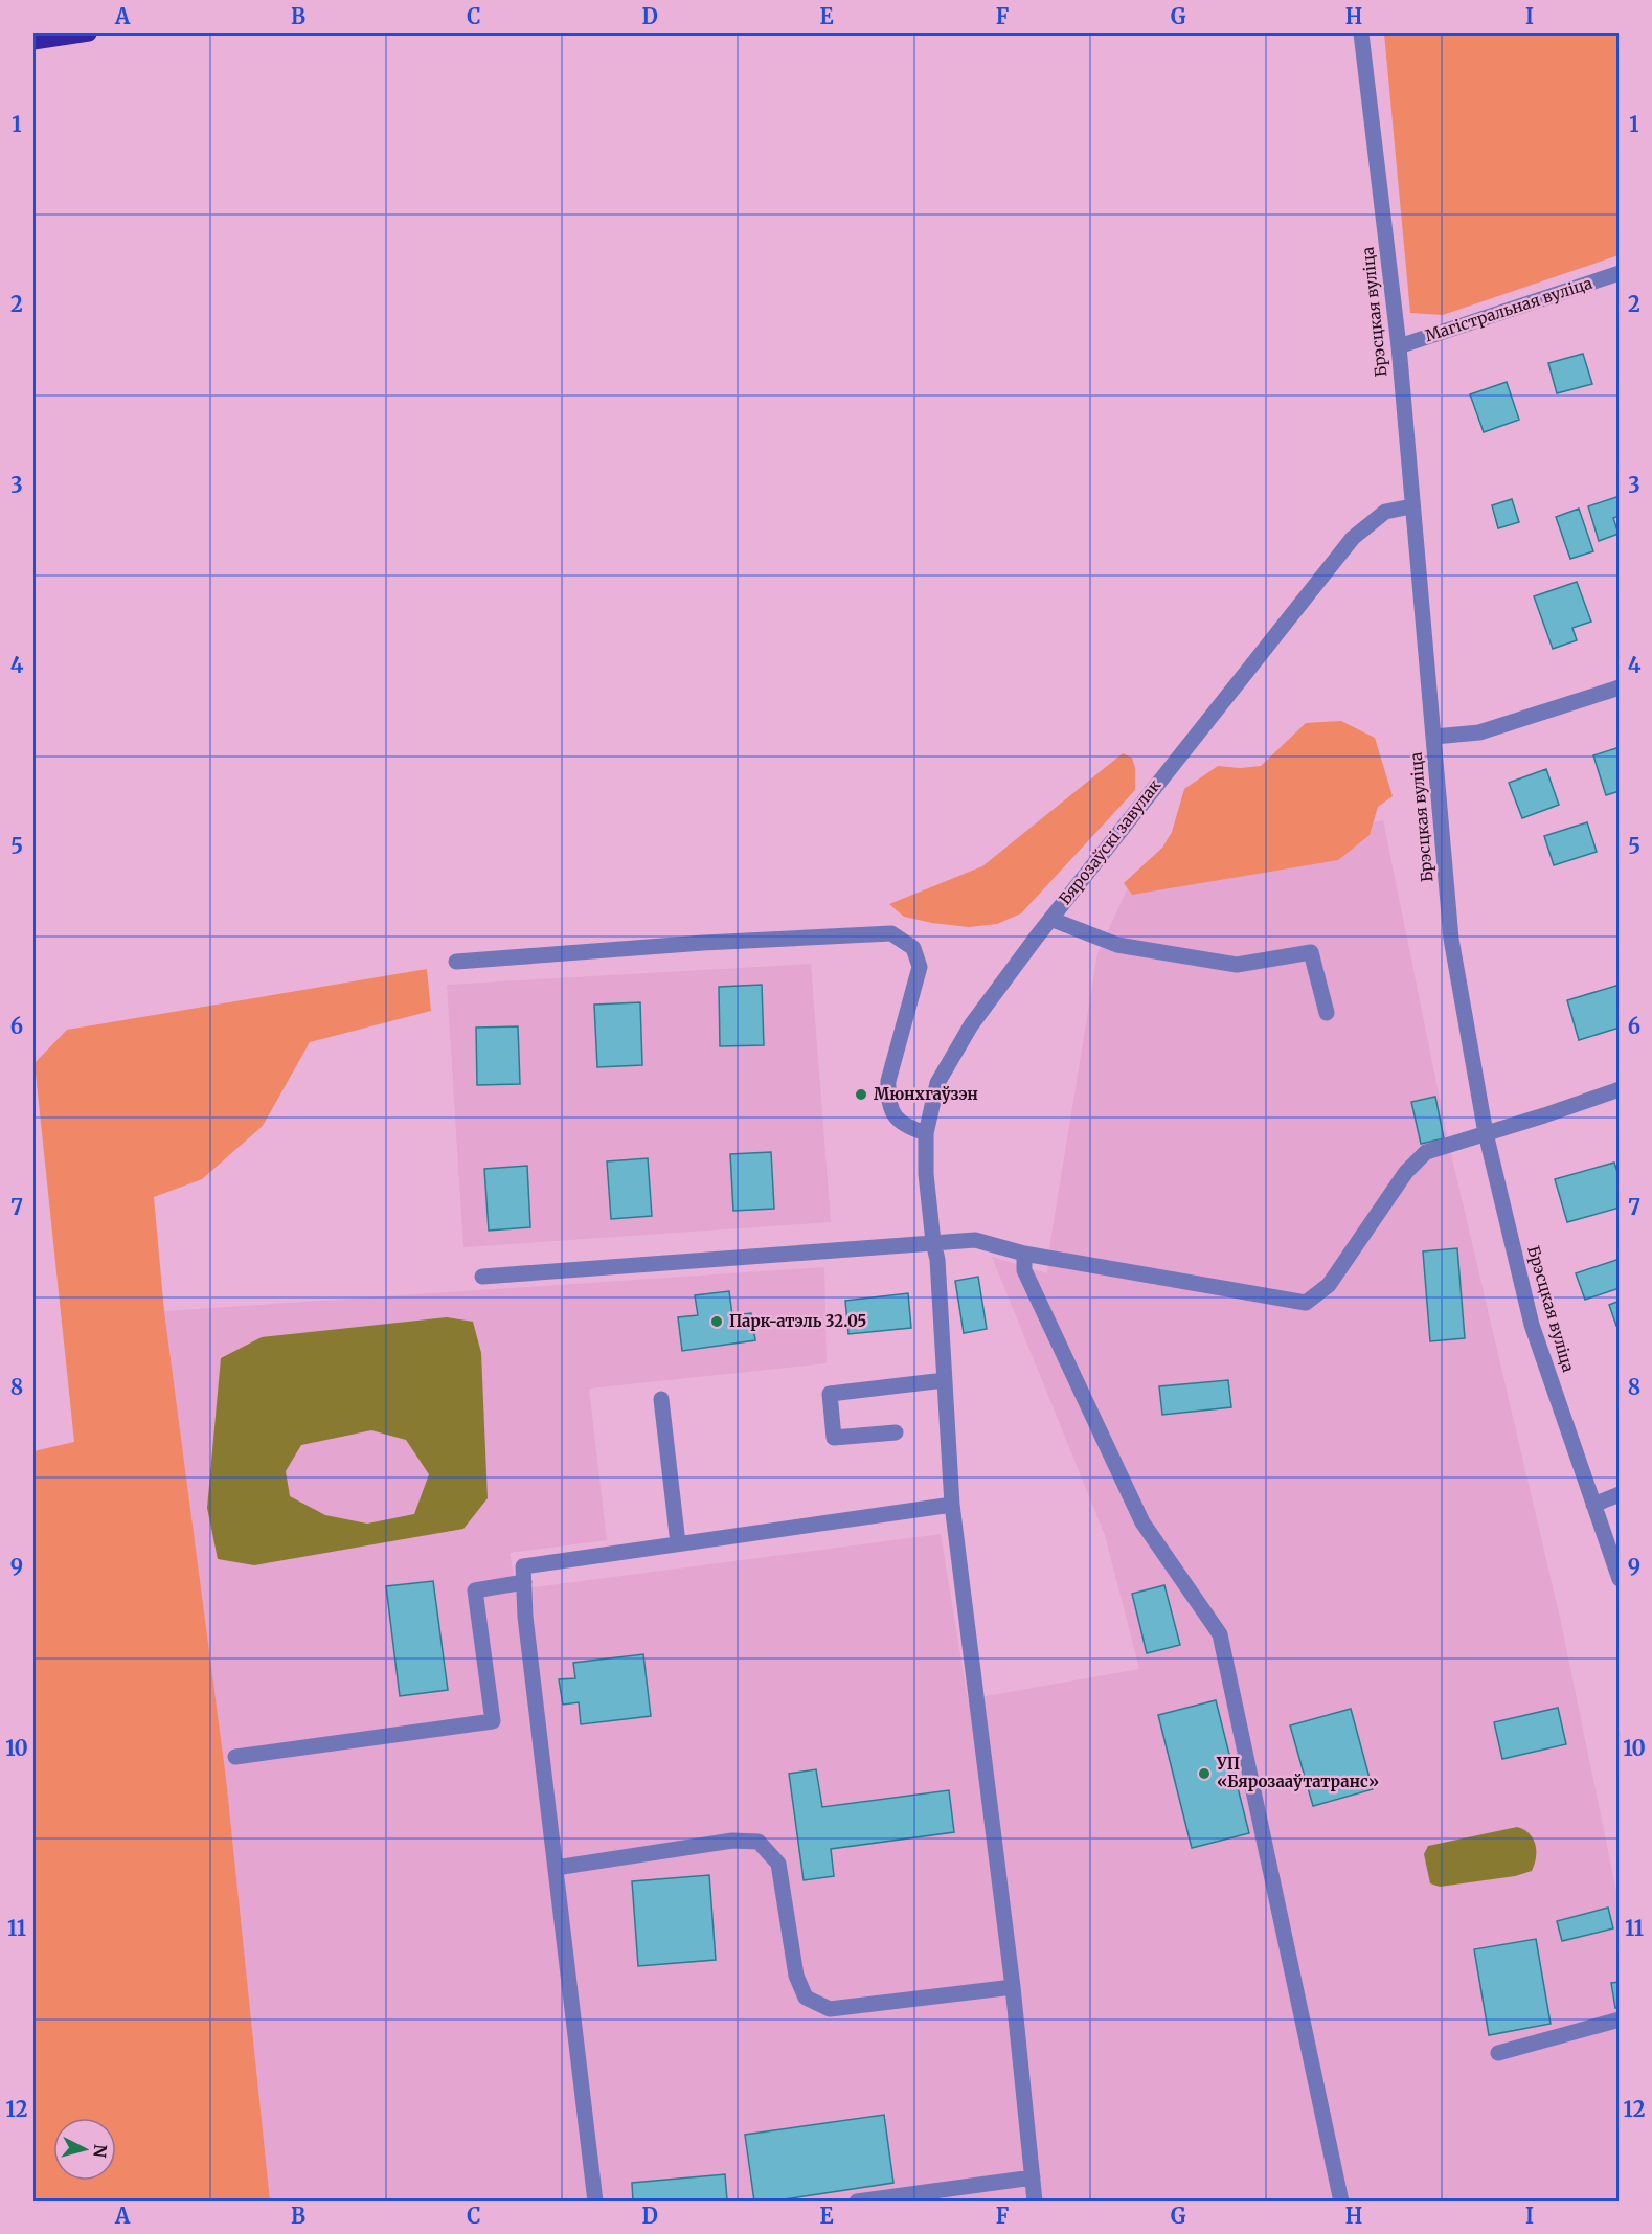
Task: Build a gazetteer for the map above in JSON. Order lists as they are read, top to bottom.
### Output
{
  "streets": {
    "street": ["Магістральная вуліца", "Брэсцкая вуліца", "Бярозаўскі завулак"]
  },
  "crossings": [
    ["Магістральная вуліца", "Брэсцкая вуліца"],
    ["Брэсцкая вуліца", "Бярозаўскі завулак"]
  ],
  "places": ["Мюнхгаўзэн", "Парк-атэль 32.05", "УП «Бярозааўтатранс»"],
  "north": "right",
  "grid": {
    "columns": [
      "A",
      "B",
      "C",
      "D",
      "E",
      "F",
      "G",
      "H",
      "I"
    ],
    "rows": [
      "1",
      "2",
      "3",
      "4",
      "5",
      "6",
      "7",
      "8",
      "9",
      "10",
      "11",
      "12"
    ]
  }
}
